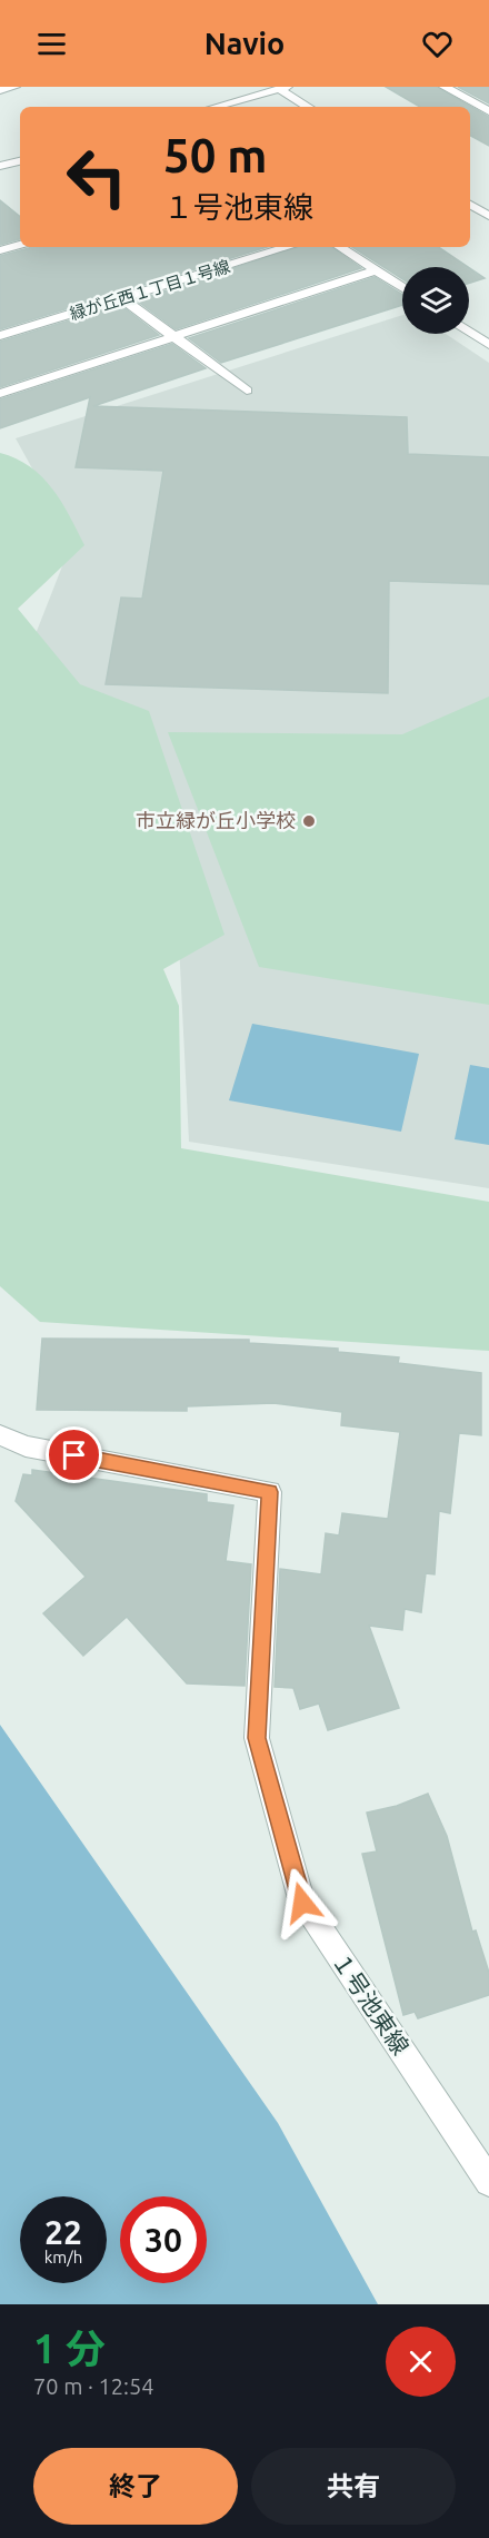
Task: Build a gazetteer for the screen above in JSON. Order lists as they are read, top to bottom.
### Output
{
  "streets": {
    "street": ["緑が丘西１丁目１号線", "１号池東線"]
  },
  "places": ["市立緑が丘小学校"],
  "page": {
    "header": "Navio",
    "turn": ["50 m", "１号池東線"],
    "speed": "22 km/h",
    "limit": "30",
    "heading": ["1 分", "70 m · 12:54"],
    "buttons": ["終了", "共有"]
  }
}
